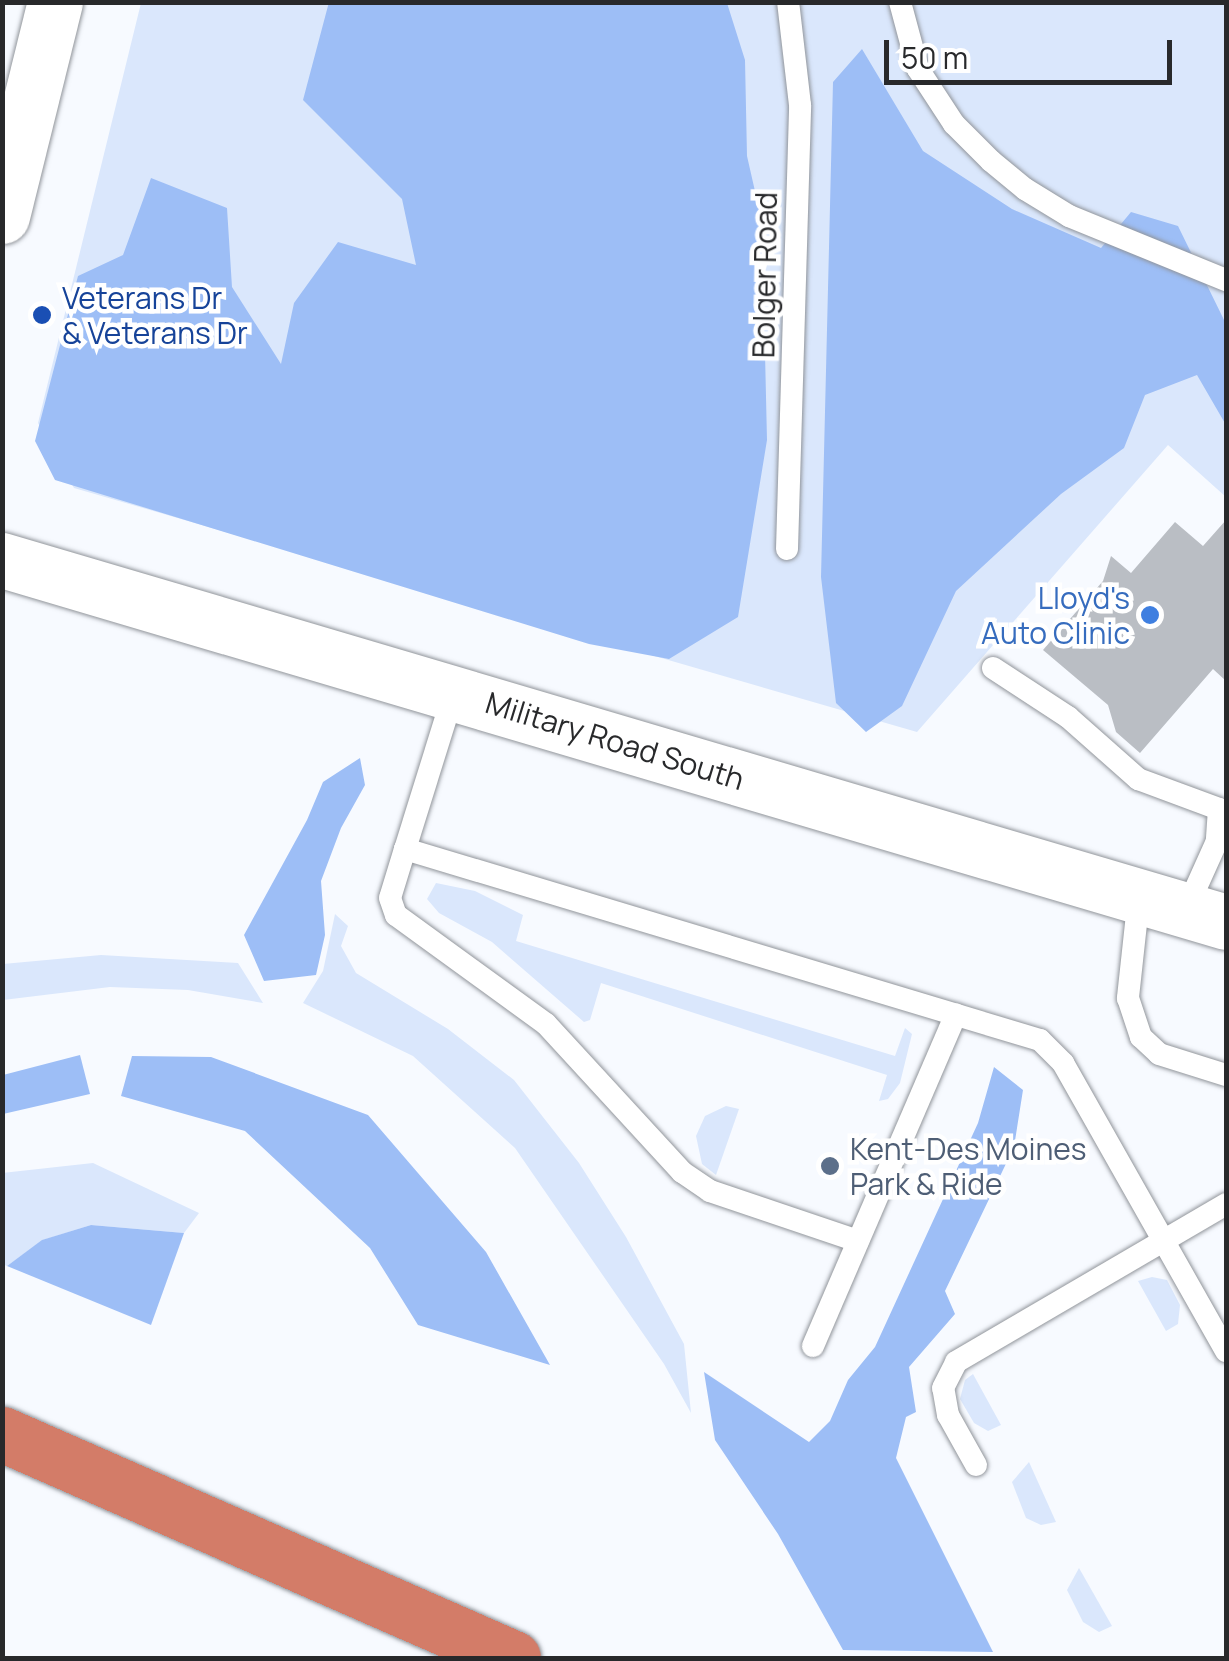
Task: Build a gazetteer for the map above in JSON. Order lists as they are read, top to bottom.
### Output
{
  "streets": {
    "main road": ["Military Road South"],
    "lane": ["Bolger Road"]
  },
  "places": ["Veterans Dr & Veterans Dr", "Lloyd's Auto Clinic", "Kent-Des Moines Park & Ride"],
  "scale_bar": "50 m"
}
